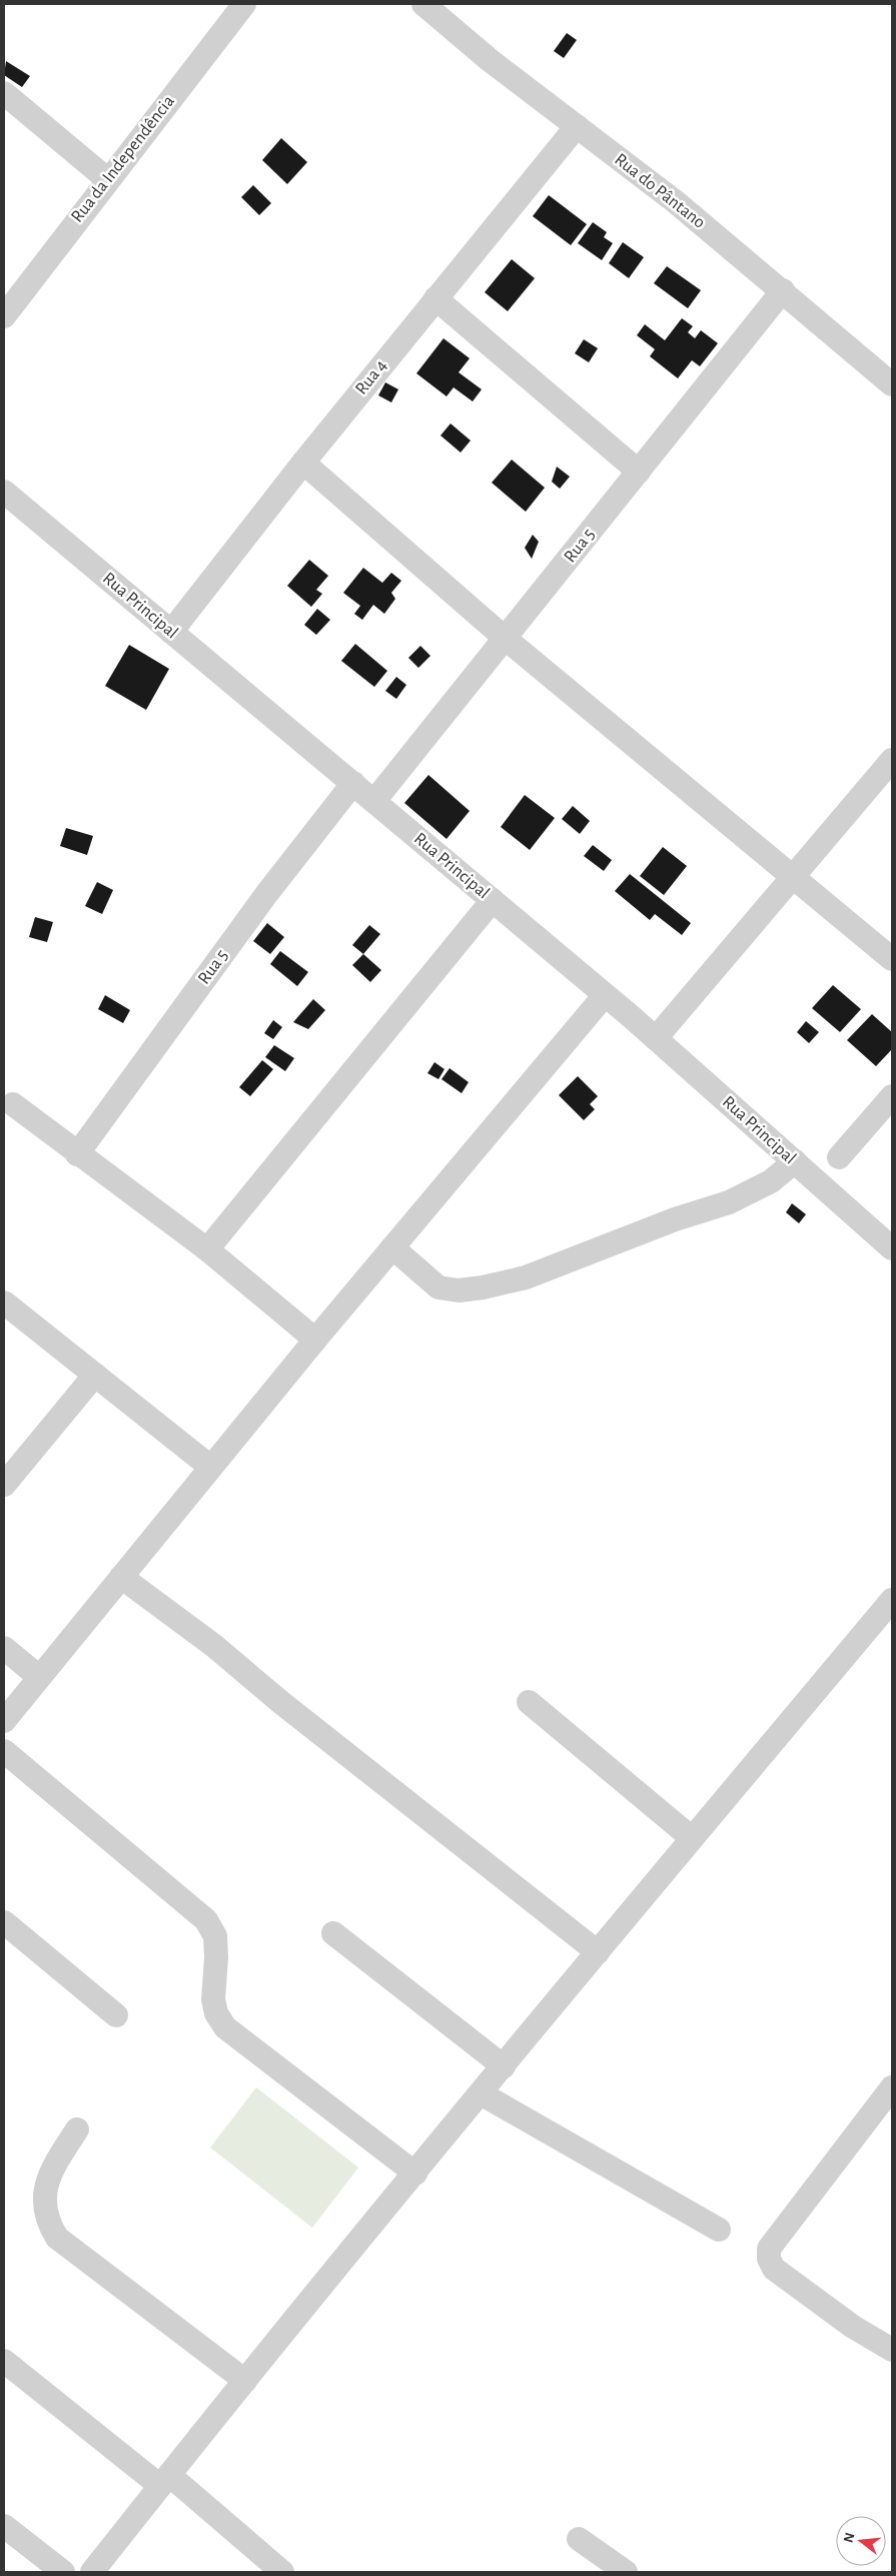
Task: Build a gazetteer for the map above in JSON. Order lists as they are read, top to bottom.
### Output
{
  "streets": {
    "street": [
      "Rua da Independência",
      "Rua do Pântano",
      "Rua 4",
      "Rua 5",
      "Rua Principal"
    ]
  },
  "crossings": [
    ["Rua do Pântano", "Rua 4"],
    ["Rua do Pântano", "Rua 5"],
    ["Rua 4", "Rua Principal"],
    ["Rua 5", "Rua Principal"]
  ],
  "north": "left"
}
